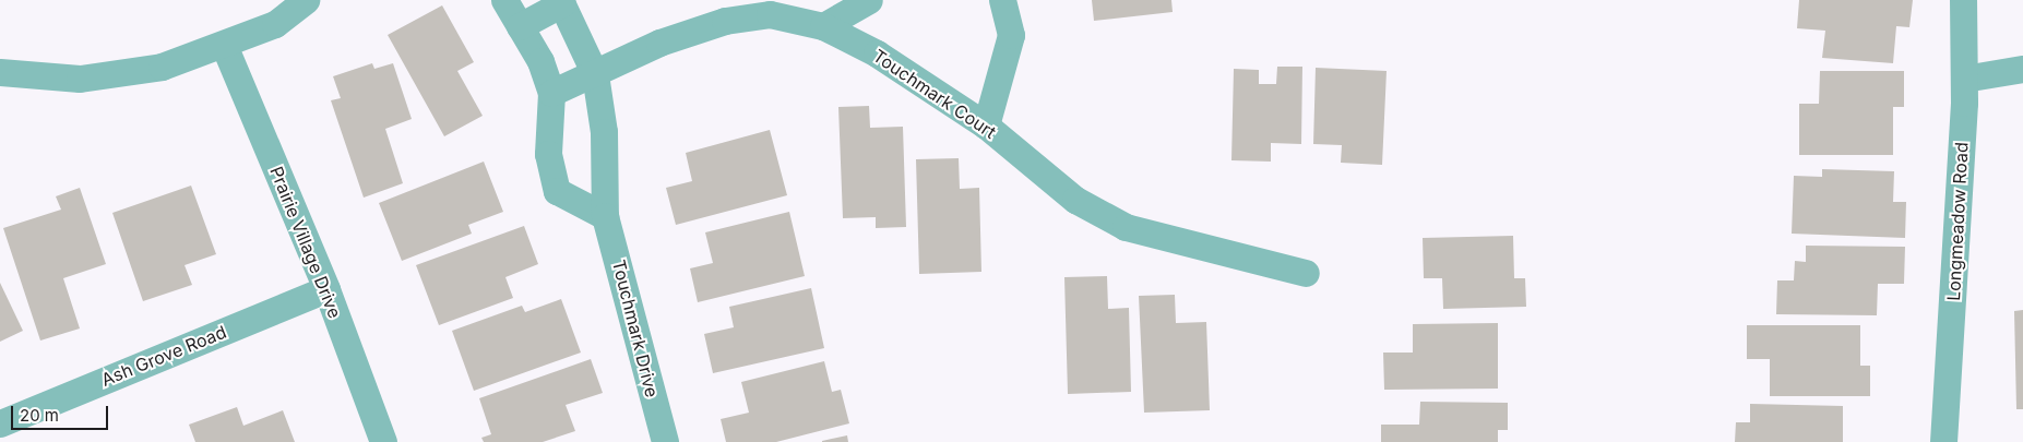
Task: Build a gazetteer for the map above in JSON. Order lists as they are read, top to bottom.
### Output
{
  "streets": {
    "street": [
      "Touchmark Court",
      "Longmeadow Road",
      "Prairie Village Drive",
      "Touchmark Drive",
      "Ash Grove Road"
    ]
  },
  "crossings": [
    ["Touchmark Court", "Touchmark Drive"],
    ["Prairie Village Drive", "Ash Grove Road"]
  ],
  "scale_bar": "20 m"
}
